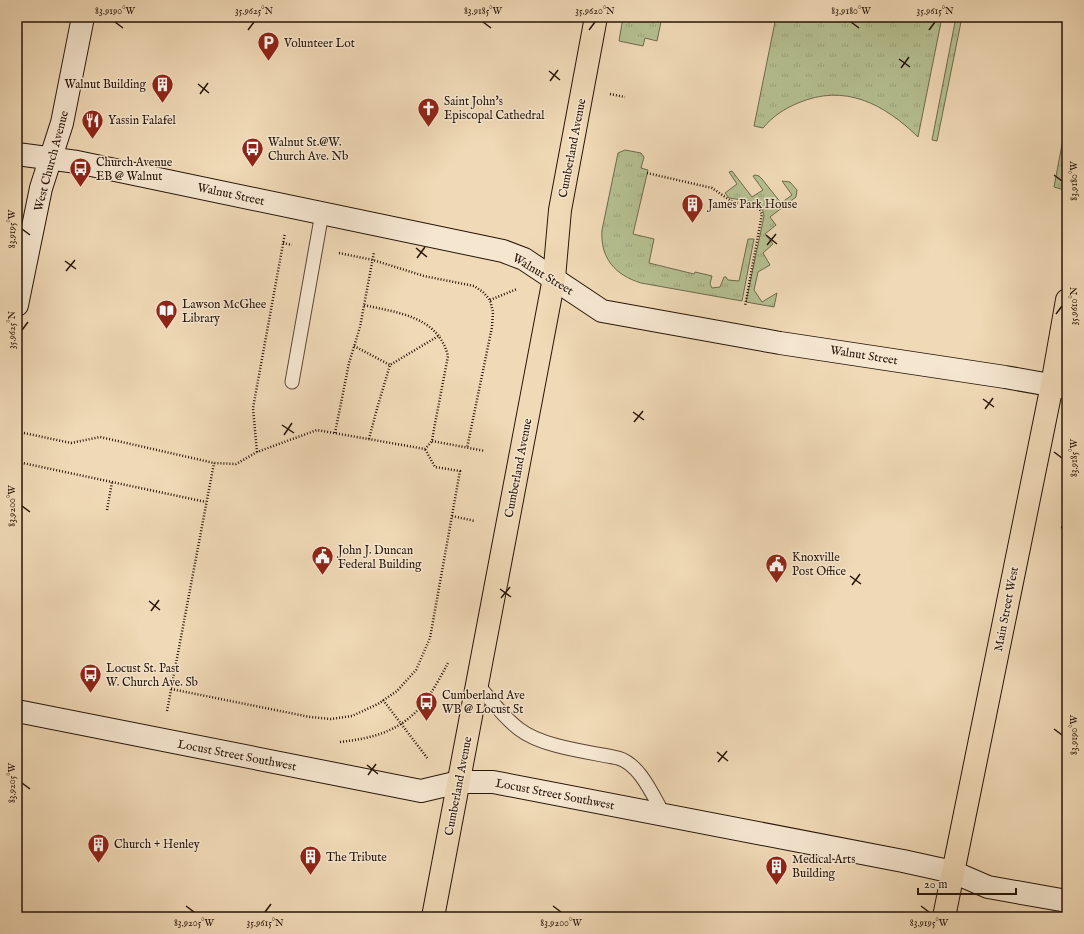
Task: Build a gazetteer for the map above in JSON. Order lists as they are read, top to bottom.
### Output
{
  "streets": {
    "main road": ["Cumberland Avenue", "Main Street West"],
    "street": ["West Church Avenue", "Walnut Street", "Locust Street Southwest"]
  },
  "crossings": [
    ["Cumberland Avenue", "Walnut Street"],
    ["Cumberland Avenue", "Locust Street Southwest"],
    ["West Church Avenue", "Walnut Street"],
    ["Walnut Street", "Main Street West"],
    ["Main Street West", "Locust Street Southwest"]
  ],
  "places": {
    "parking": ["Volunteer Lot"],
    "building": [
      "Walnut Building",
      "James Park House",
      "Church + Henley",
      "The Tribute",
      "Medical Arts Building"
    ],
    "church": ["Saint John's Episcopal Cathedral"],
    "restaurant": ["Yassin Falafel"],
    "bus stop": [
      "Walnut St.@W. Church Ave. Nb",
      "Church Avenue EB @ Walnut",
      "Locust St. Past W. Church Ave. Sb",
      "Cumberland Ave WB @ Locust St"
    ],
    "library": ["Lawson McGhee Library"],
    "public building": ["John J. Duncan Federal Building", "Knoxville Post Office"]
  },
  "scale_bar": "20 m",
  "coordinates": [
    "83.9190°W",
    "35.9625°N",
    "83.9185°W",
    "35.9620°N",
    "83.9180°W",
    "35.9615°N",
    "83.9195°W",
    "35.9610°N",
    "83.9200°W",
    "83.9205°W"
  ]
}
